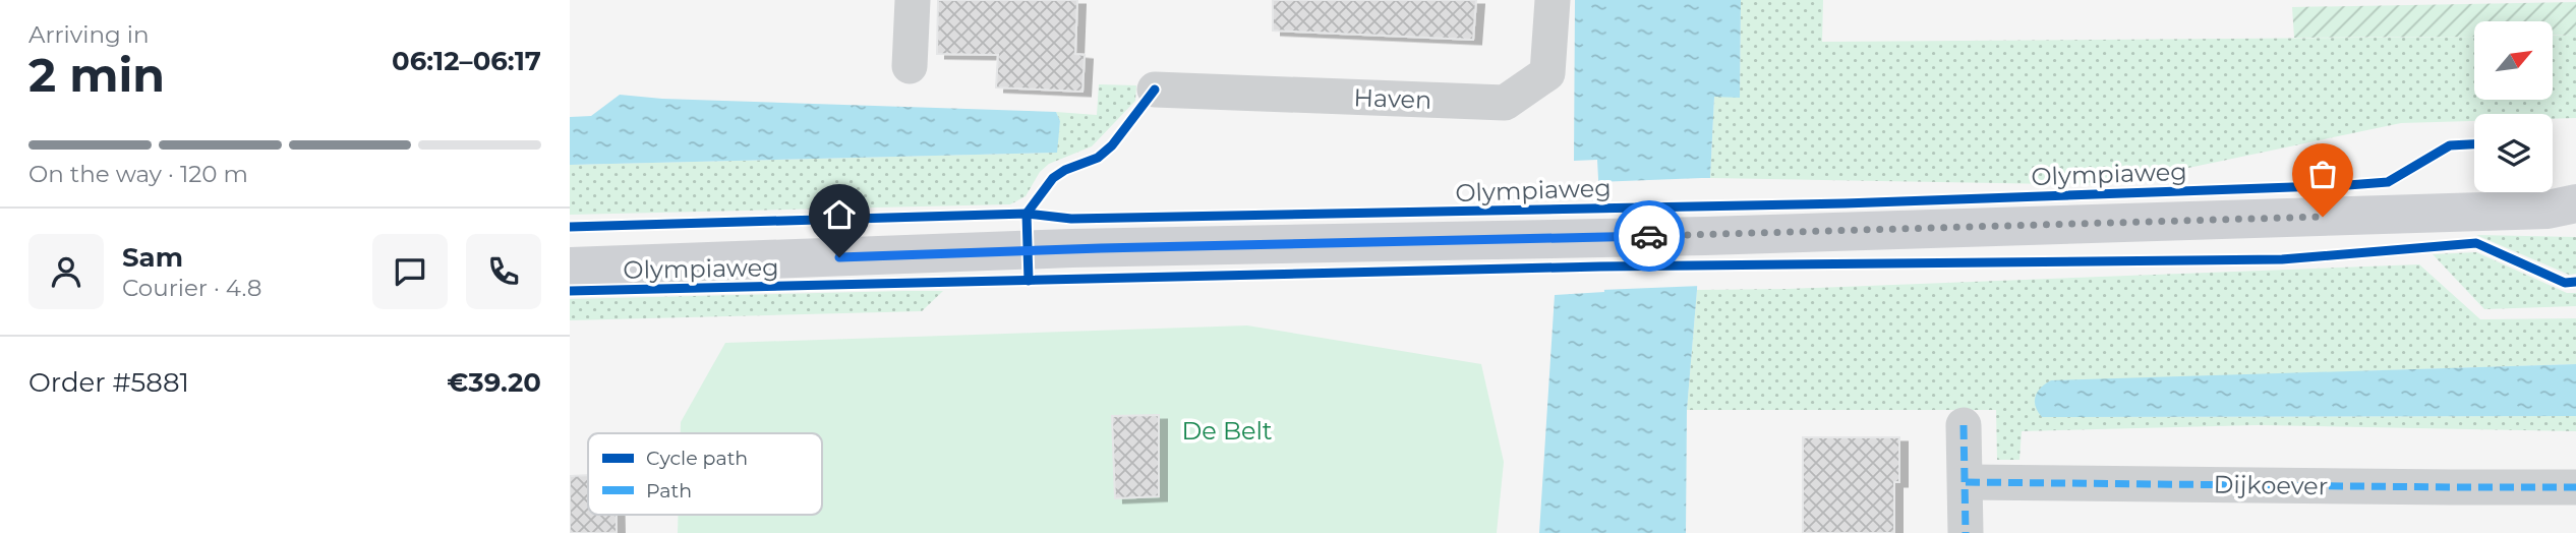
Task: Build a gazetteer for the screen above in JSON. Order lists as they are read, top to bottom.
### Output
{
  "streets": {
    "main road": ["Olympiaweg"],
    "street": ["Haven", "Dijkoever"]
  },
  "parks": ["De Belt"],
  "legend": ["Cycle path", "Path"],
  "north": "top right",
  "page": {
    "heading": ["2 min", "Arriving in", "06:12–06:17"],
    "panel": [
      "Sam",
      "Courier · 4.8",
      "Order #5881",
      "€39.20"
    ],
    "bar": "On the way · 120 m"
  }
}
